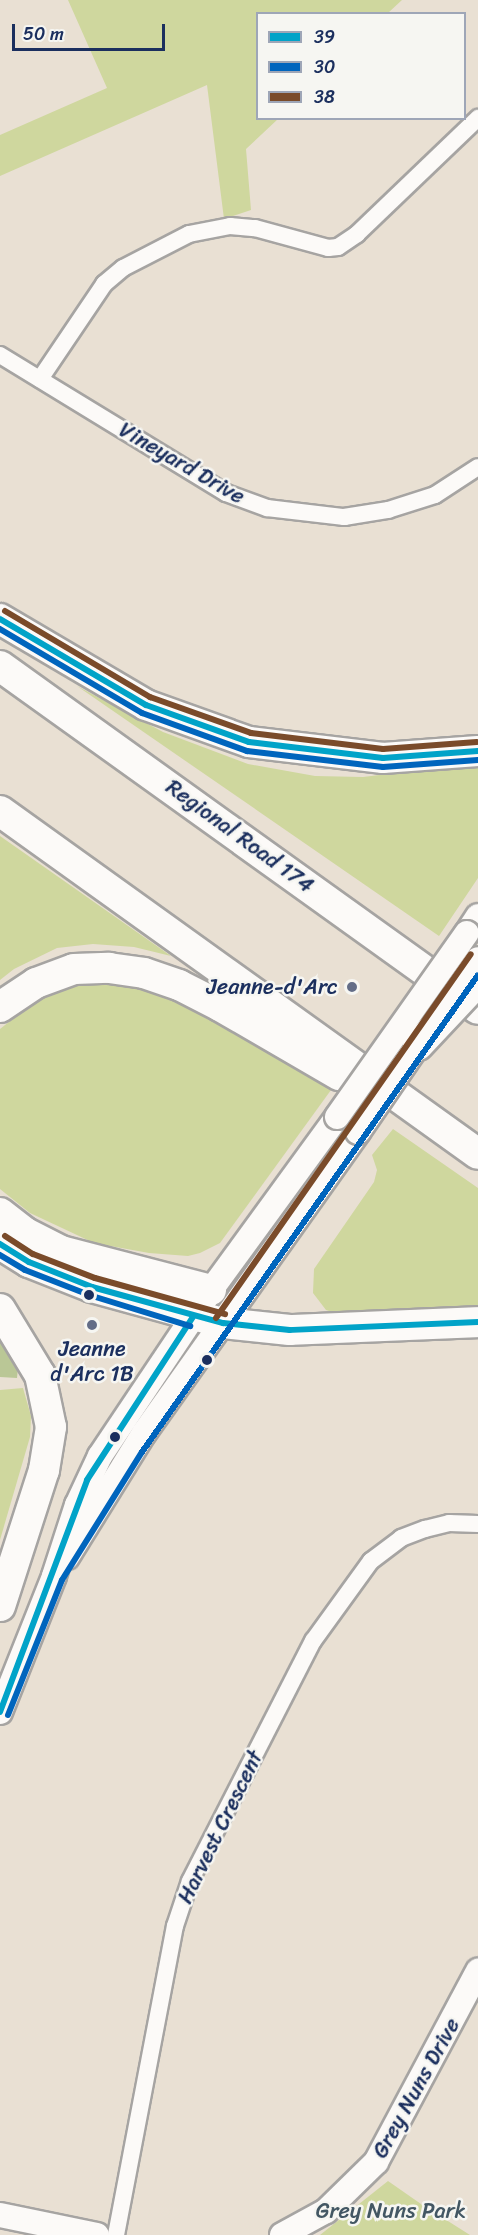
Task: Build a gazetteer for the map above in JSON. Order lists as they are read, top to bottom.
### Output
{
  "streets": {
    "highway": ["Regional Road 174"],
    "main road": ["Grey Nuns Drive"],
    "street": ["Vineyard Drive", "Harvest Crescent"]
  },
  "parks": ["Grey Nuns Park"],
  "places": ["Jeanne-d'Arc", "Jeanne d'Arc 1B"],
  "lines": ["transit line 38", "transit line 39", "transit line 30"],
  "legend": ["39", "30", "38"],
  "scale_bar": "50 m"
}
